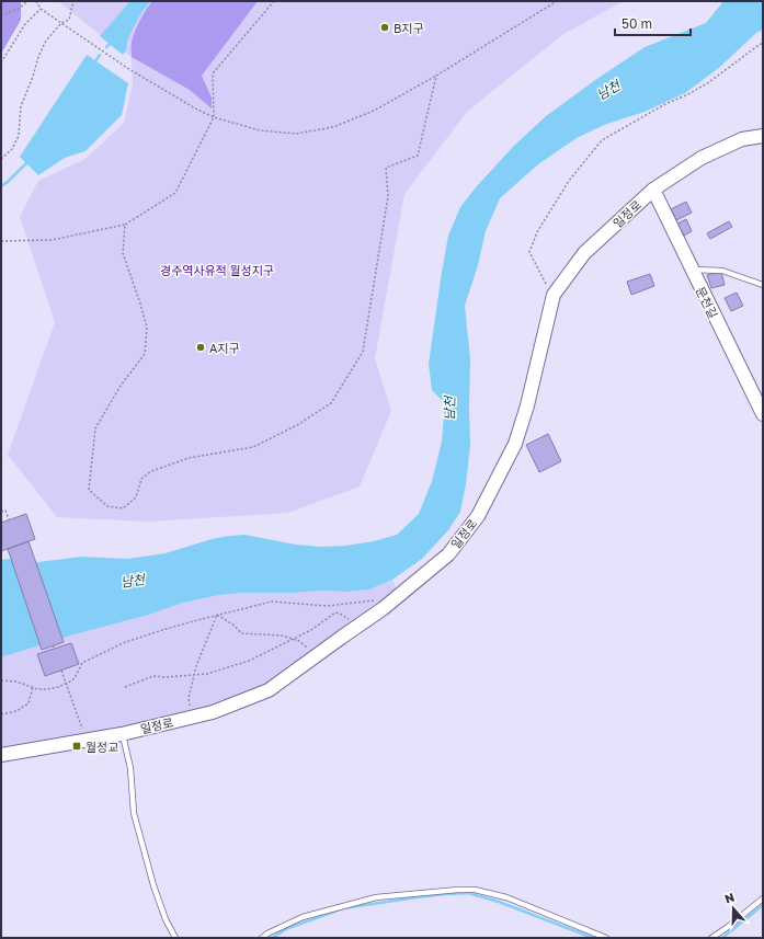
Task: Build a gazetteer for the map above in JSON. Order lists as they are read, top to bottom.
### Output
{
  "streets": {
    "street": ["일정로", "문천길"]
  },
  "crossings": [
    ["일정로", "문천길"]
  ],
  "water": ["남천"],
  "parks": ["경주역사유적 월성지구"],
  "places": {
    "other": ["B지구", "A지구"],
    "transit": ["월정교"]
  },
  "scale_bar": "50 m",
  "north": "top"
}
